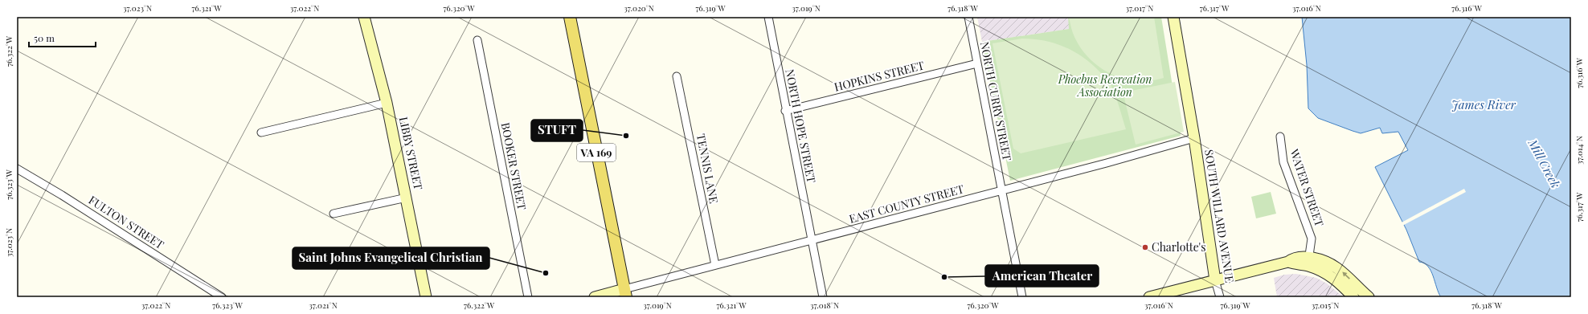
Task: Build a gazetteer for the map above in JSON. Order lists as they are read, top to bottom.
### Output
{
  "streets": {
    "main road": ["VA 169"],
    "street": [
      "HOPKINS STREET",
      "NORTH CURRY STREET",
      "NORTH HOPE STREET",
      "LIBBY STREET",
      "BOOKER STREET",
      "TENNIS LANE",
      "WATER STREET",
      "EAST COUNTY STREET",
      "SOUTH WILLARD AVENUE",
      "FULTON STREET"
    ]
  },
  "crossings": [
    ["HOPKINS STREET", "NORTH CURRY STREET"],
    ["HOPKINS STREET", "NORTH HOPE STREET"],
    ["NORTH CURRY STREET", "EAST COUNTY STREET"],
    ["NORTH HOPE STREET", "EAST COUNTY STREET"],
    ["VA 169", "EAST COUNTY STREET"],
    ["TENNIS LANE", "EAST COUNTY STREET"],
    ["EAST COUNTY STREET", "SOUTH WILLARD AVENUE"]
  ],
  "water": ["James River", "Mill Creek"],
  "parks": ["Phoebus Recreation Association"],
  "places": [
    "STUFT",
    "Charlotte's",
    "Saint Johns Evangelical Christian",
    "American Theater"
  ],
  "scale_bar": "50 m",
  "coordinates": [
    "37.023°N",
    "76.321°W",
    "37.022°N",
    "76.320°W",
    "37.020°N",
    "76.319°W",
    "37.019°N",
    "76.318°W",
    "37.017°N",
    "76.317°W",
    "37.016°N",
    "76.316°W",
    "76.322°W",
    "37.014°N",
    "76.323°W",
    "37.021°N",
    "37.018°N",
    "37.015°N"
  ]
}
